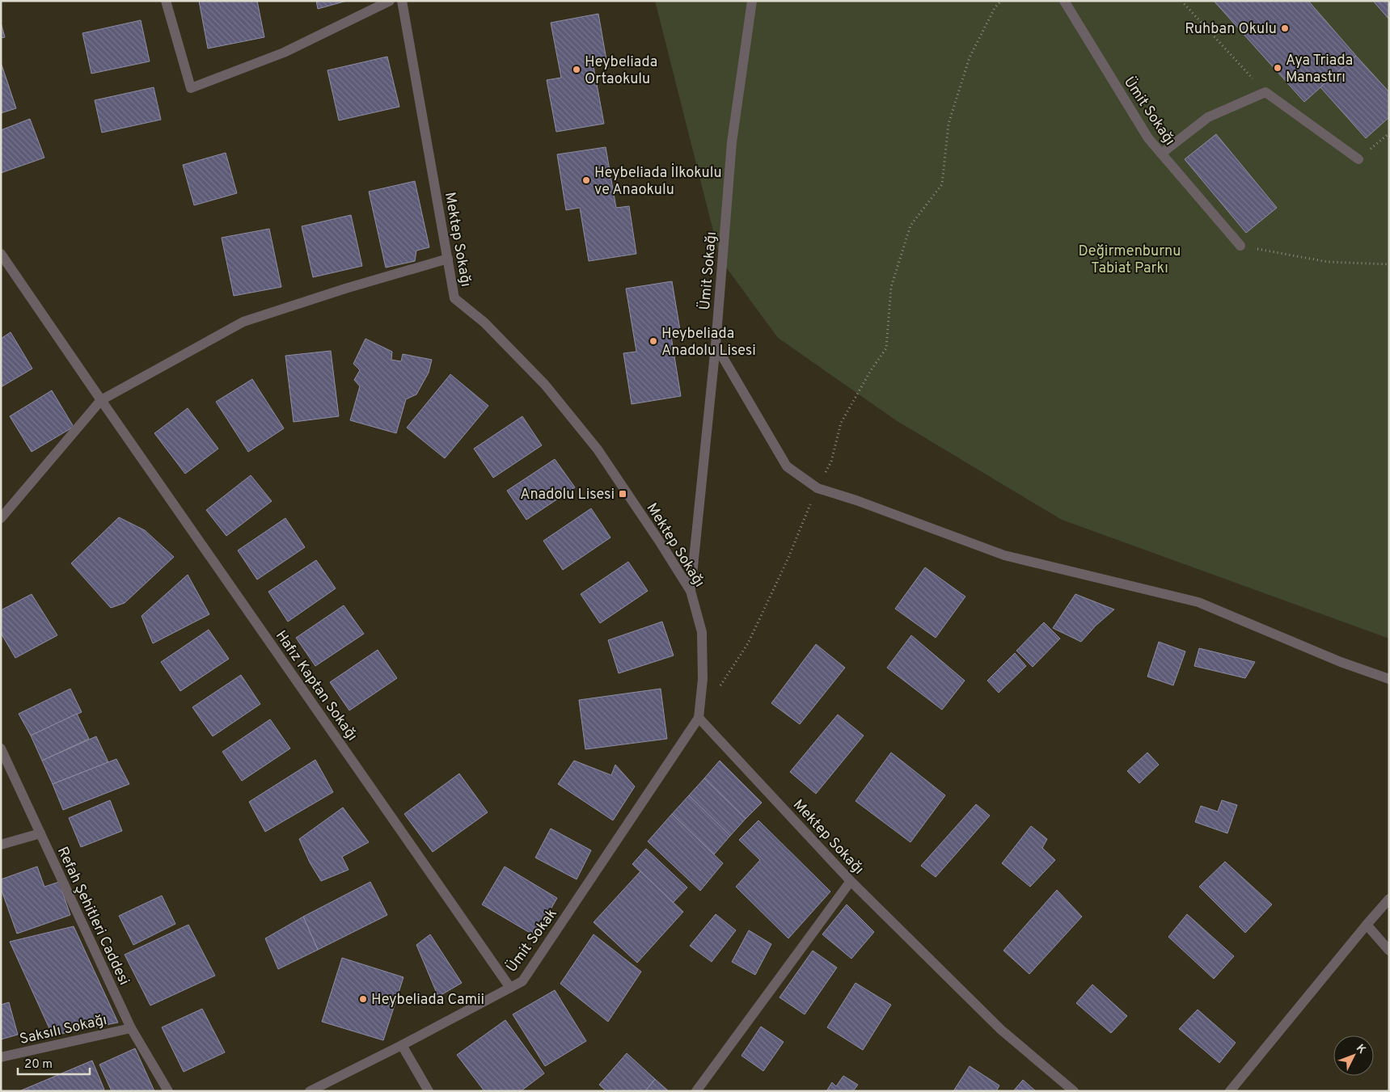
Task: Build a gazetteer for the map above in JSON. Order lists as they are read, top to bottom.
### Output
{
  "streets": {
    "street": [
      "Ümit Sokağı",
      "Mektep Sokağı",
      "Hafız Kaptan Sokağı",
      "Refah Şehitleri Caddesi",
      "Ümit Sokak",
      "Saksılı Sokağı"
    ]
  },
  "crossings": [
    ["Ümit Sokağı", "Mektep Sokağı"],
    ["Mektep Sokağı", "Ümit Sokak"],
    ["Hafız Kaptan Sokağı", "Ümit Sokak"],
    ["Refah Şehitleri Caddesi", "Saksılı Sokağı"]
  ],
  "parks": ["Değirmenburnu Tabiat Parkı"],
  "places": {
    "other": [
      "Ruhban Okulu",
      "Aya Triada Manastırı",
      "Heybeliada Ortaokulu",
      "Heybeliada İlkokulu ve Anaokulu",
      "Heybeliada Anadolu Lisesi",
      "Heybeliada Camii"
    ],
    "transit": ["Anadolu Lisesi"]
  },
  "scale_bar": "20 m",
  "north": "top right"
}
